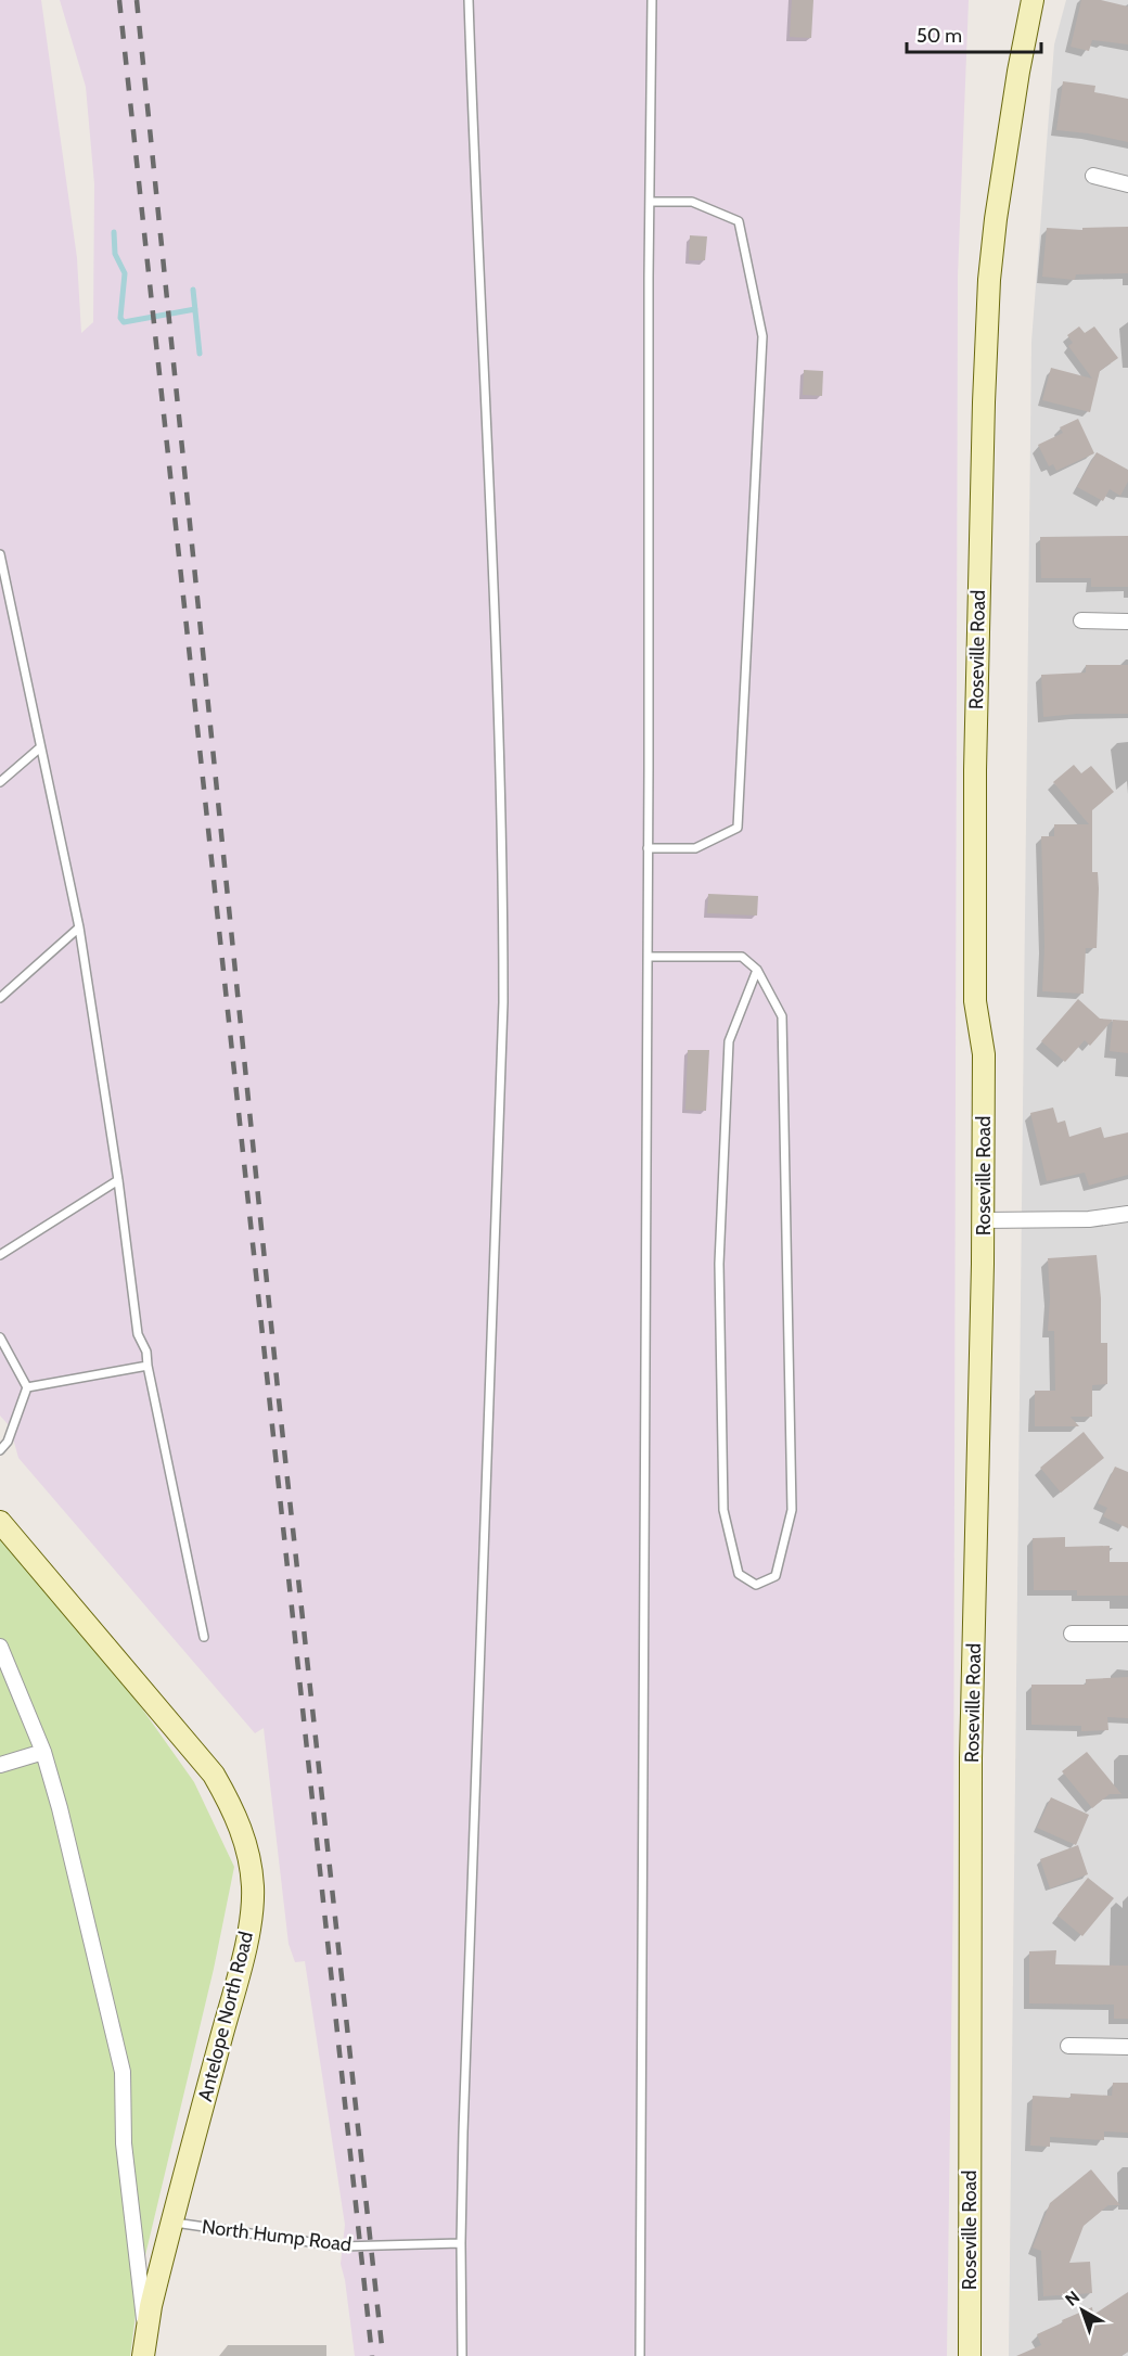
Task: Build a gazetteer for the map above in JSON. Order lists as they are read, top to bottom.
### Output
{
  "streets": {
    "main road": ["Roseville Road", "Antelope North Road"],
    "lane": ["North Hump Road"]
  },
  "crossings": [
    ["Antelope North Road", "North Hump Road"]
  ],
  "scale_bar": "50 m",
  "north": "top left"
}
